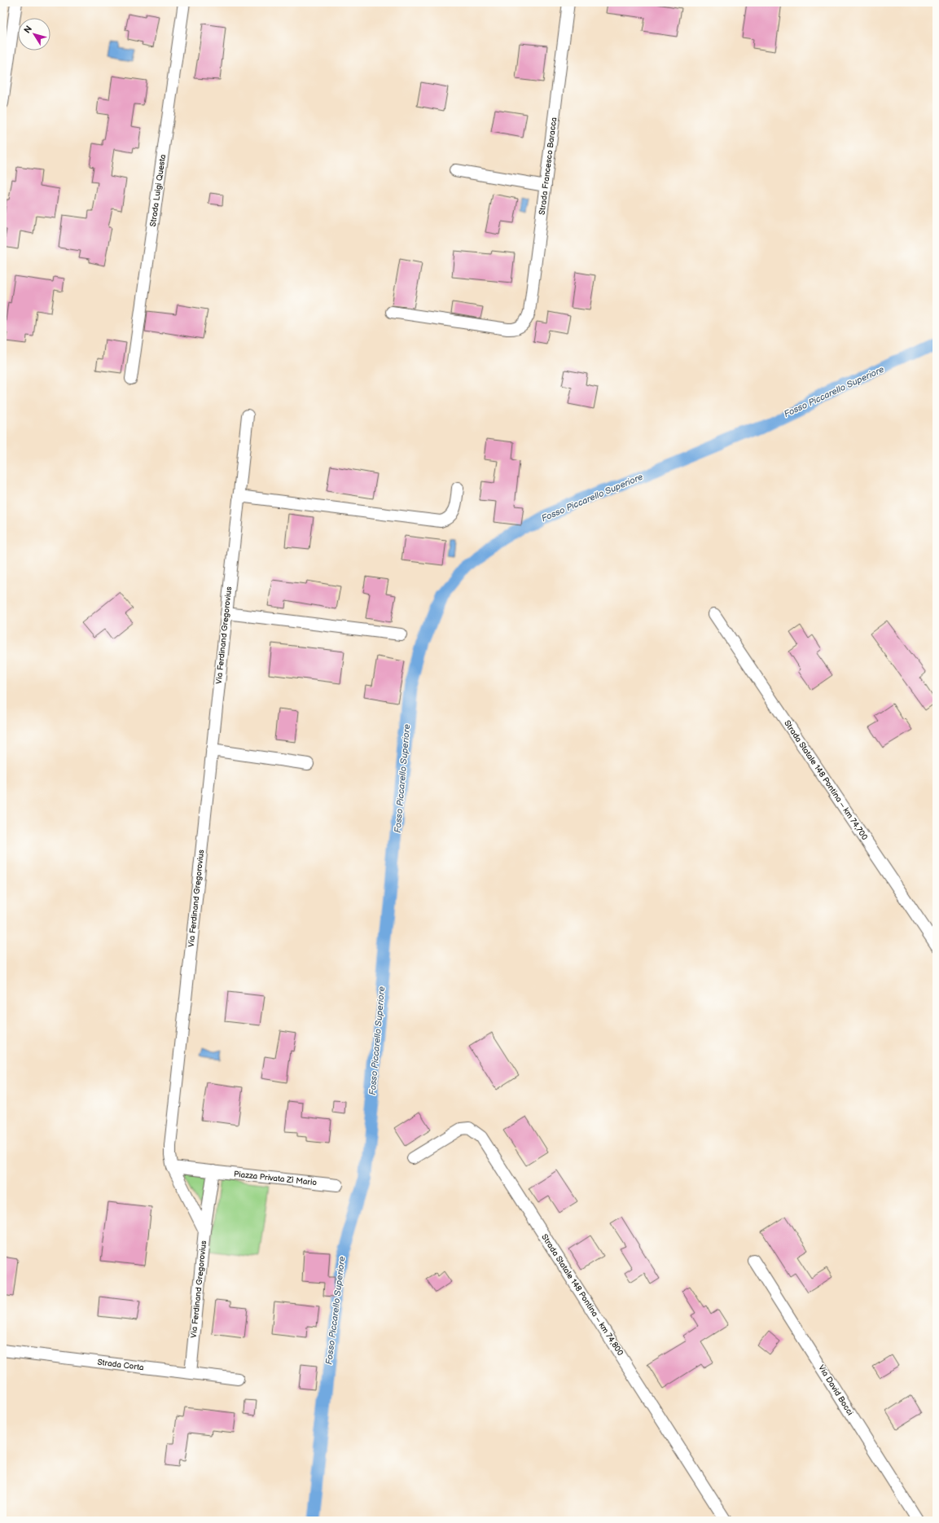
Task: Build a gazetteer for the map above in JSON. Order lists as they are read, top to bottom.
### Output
{
  "streets": {
    "street": [
      "Strada Francesco Baracca",
      "Strada Luigi Questa",
      "Via Ferdinand Gregorovius",
      "Strada Statale 148 Pontina – km 74,700",
      "Piazza Privata Zì Mario",
      "Strada Statale 148 Pontina – km 74,800",
      "Strada Corta",
      "Via David Bocci"
    ]
  },
  "crossings": [
    ["Via Ferdinand Gregorovius", "Piazza Privata Zì Mario"],
    ["Via Ferdinand Gregorovius", "Strada Corta"]
  ],
  "water": ["Fosso Piccarello Superiore"],
  "north": "top left"
}
